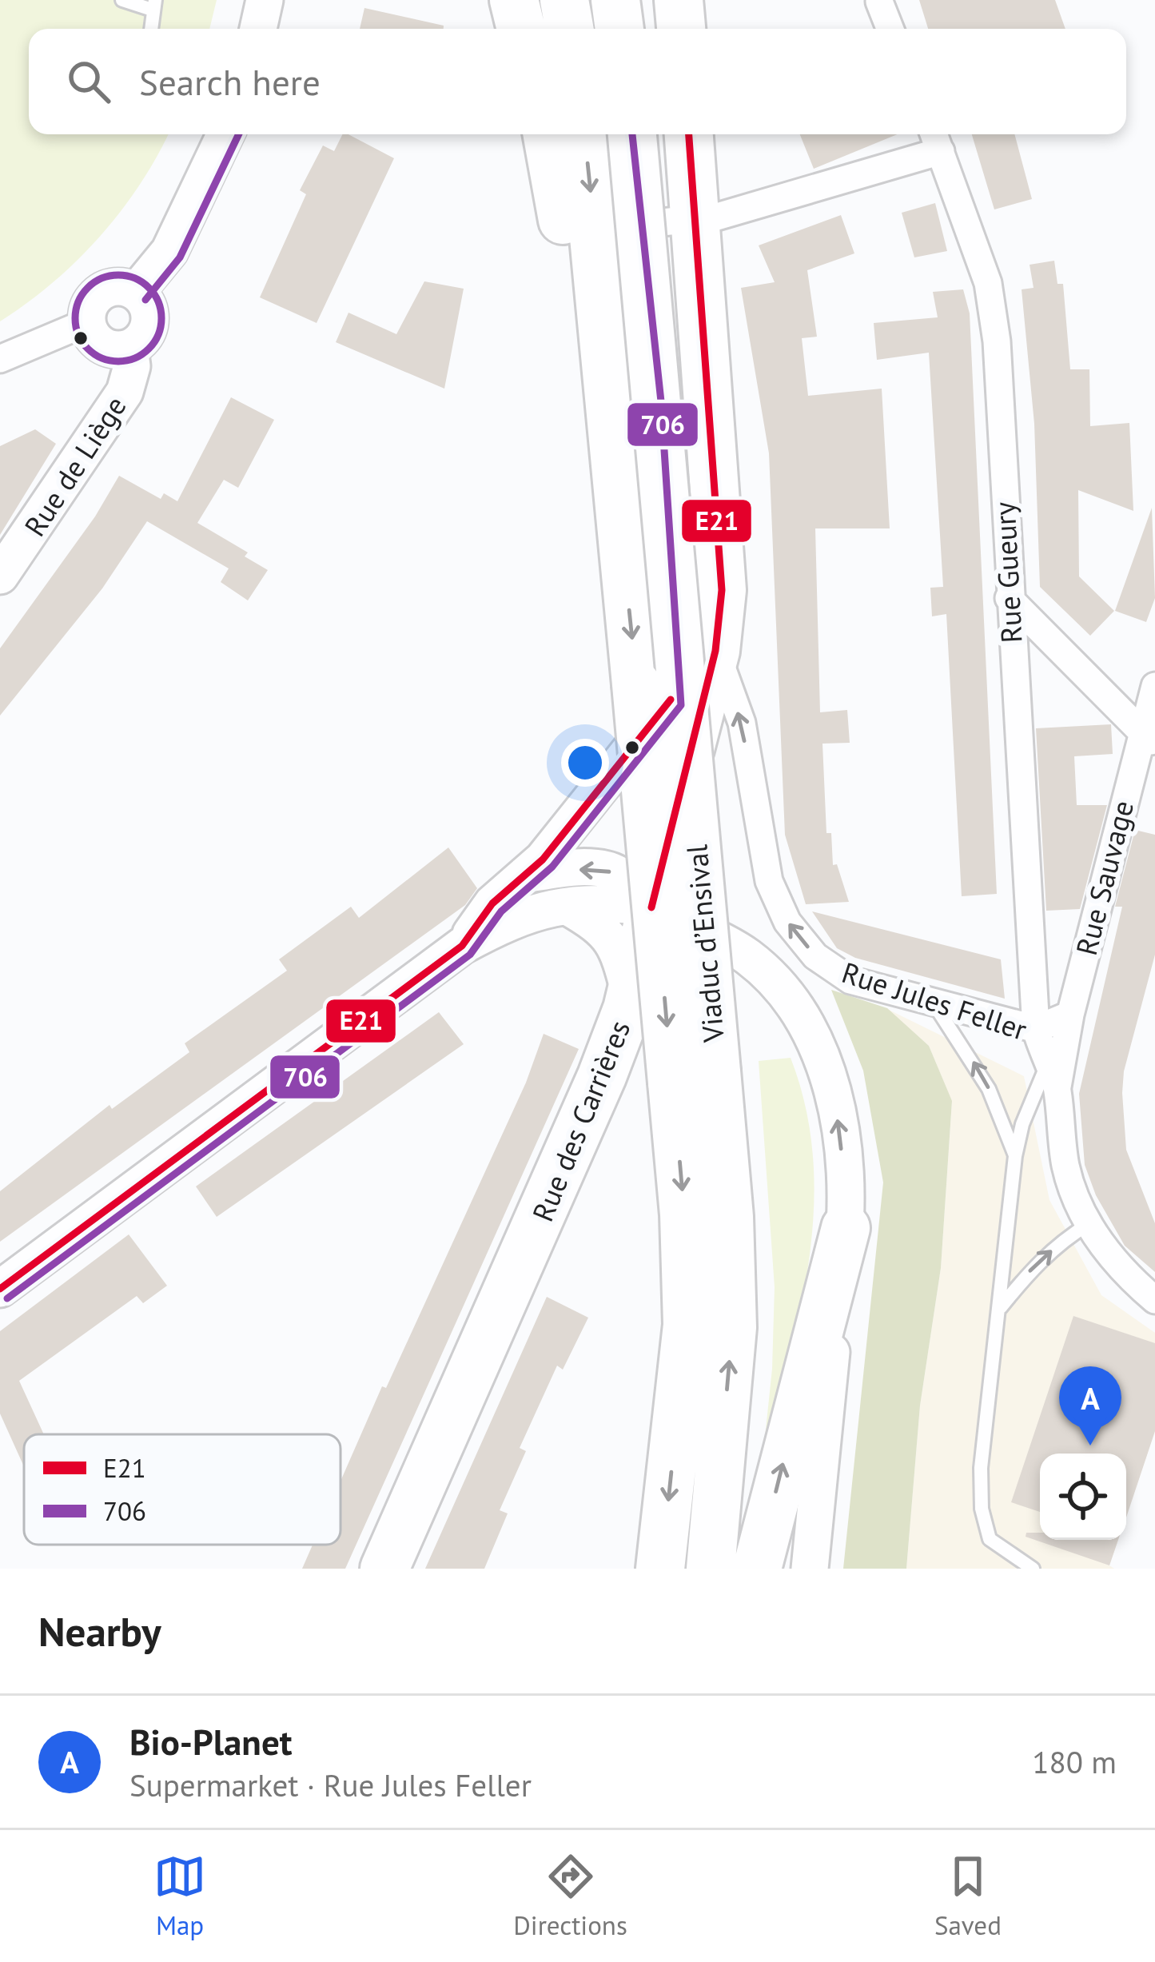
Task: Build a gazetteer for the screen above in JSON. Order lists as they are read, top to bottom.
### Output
{
  "streets": {
    "highway": ["Viaduc d’Ensival", "Rue des Carrières"],
    "street": [
      "Rue de Liège",
      "Rue Gueury",
      "Rue Sauvage",
      "Rue Jules Feller"
    ]
  },
  "crossings": [
    ["Rue Gueury", "Rue Jules Feller"],
    ["Rue Sauvage", "Rue Jules Feller"],
    ["Rue Jules Feller", "Rue des Carrières"]
  ],
  "lines": ["transit line E21", "transit line 706"],
  "legend": ["E21", "706"],
  "page": {
    "search": "Search here",
    "pins": "A",
    "heading": "Nearby",
    "list": [
      {
        "mark": "A",
        "name": "Bio-Planet",
        "note": "Supermarket · Rue Jules Feller",
        "value": "180 m"
      }
    ],
    "nav": ["Map", "Directions", "Saved"]
  }
}
